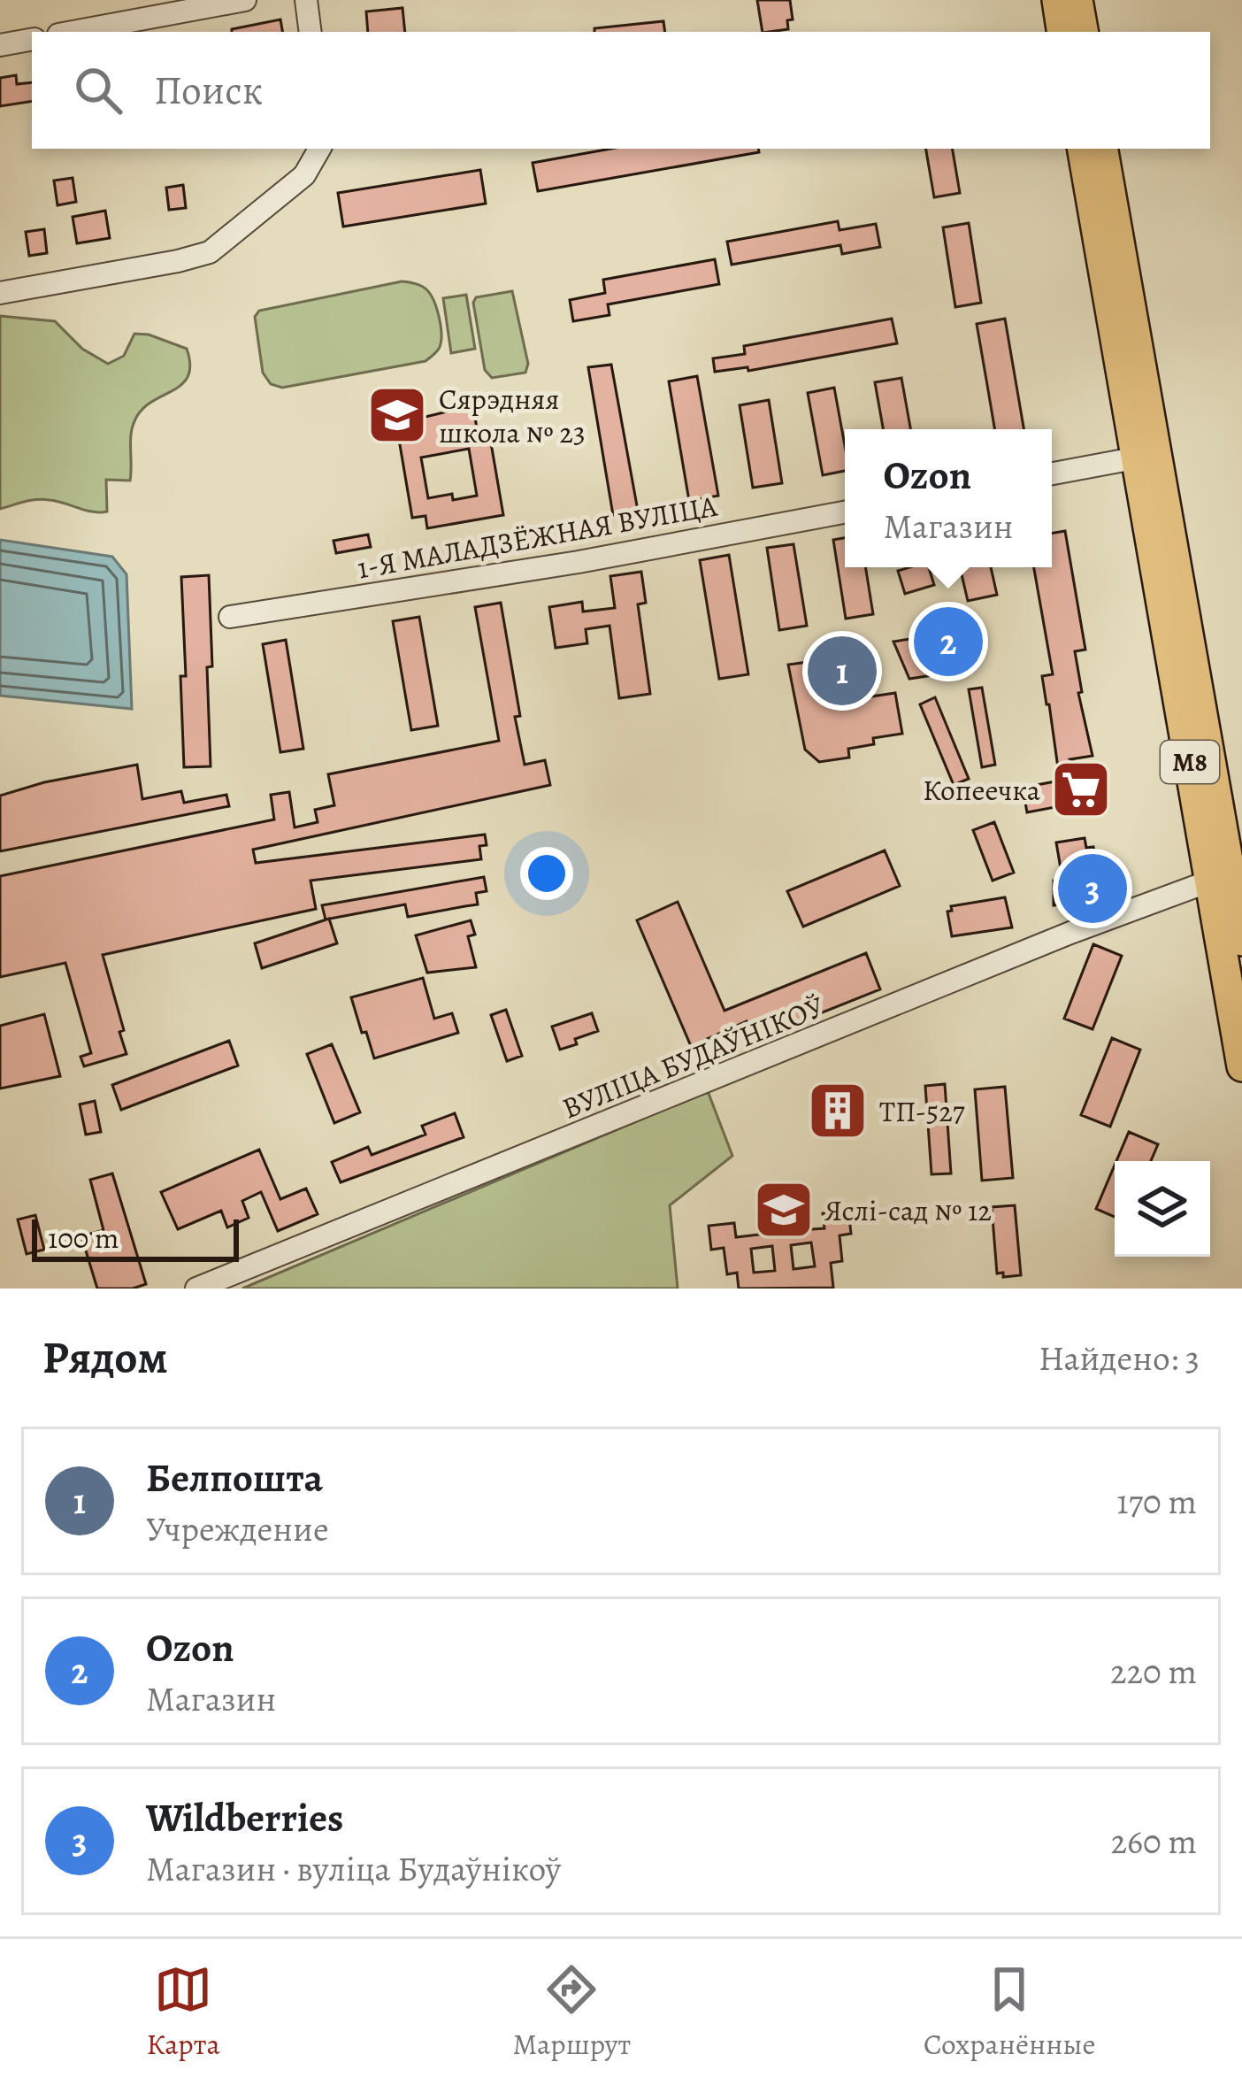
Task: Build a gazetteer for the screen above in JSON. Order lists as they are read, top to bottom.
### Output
{
  "streets": {
    "highway": ["М8"],
    "street": ["1-Я МАЛАДЗЁЖНАЯ ВУЛІЦА", "ВУЛІЦА БУДАЎНІКОЎ"]
  },
  "crossings": [
    ["М8", "ВУЛІЦА БУДАЎНІКОЎ"]
  ],
  "places": {
    "school or university": ["Сярэдняя школа № 23", "Яслі-сад № 12"],
    "supermarket": ["Копеечка"],
    "building": ["ТП-527"]
  },
  "scale_bar": "100 m",
  "page": {
    "search": "Поиск",
    "popup": ["Ozon", "Магазин"],
    "pins": ["2", "1", "3"],
    "scale": "100 m",
    "heading": ["Рядом", "Найдено: 3"],
    "list": [
      {
        "mark": "1",
        "name": "Белпошта",
        "note": "Учреждение",
        "value": "170 m"
      },
      {
        "mark": "2",
        "name": "Ozon",
        "note": "Магазин",
        "value": "220 m"
      },
      {
        "mark": "3",
        "name": "Wildberries",
        "note": "Магазин · вуліца Будаўнікоў",
        "value": "260 m"
      }
    ],
    "nav": ["Карта", "Маршрут", "Сохранённые"]
  }
}
